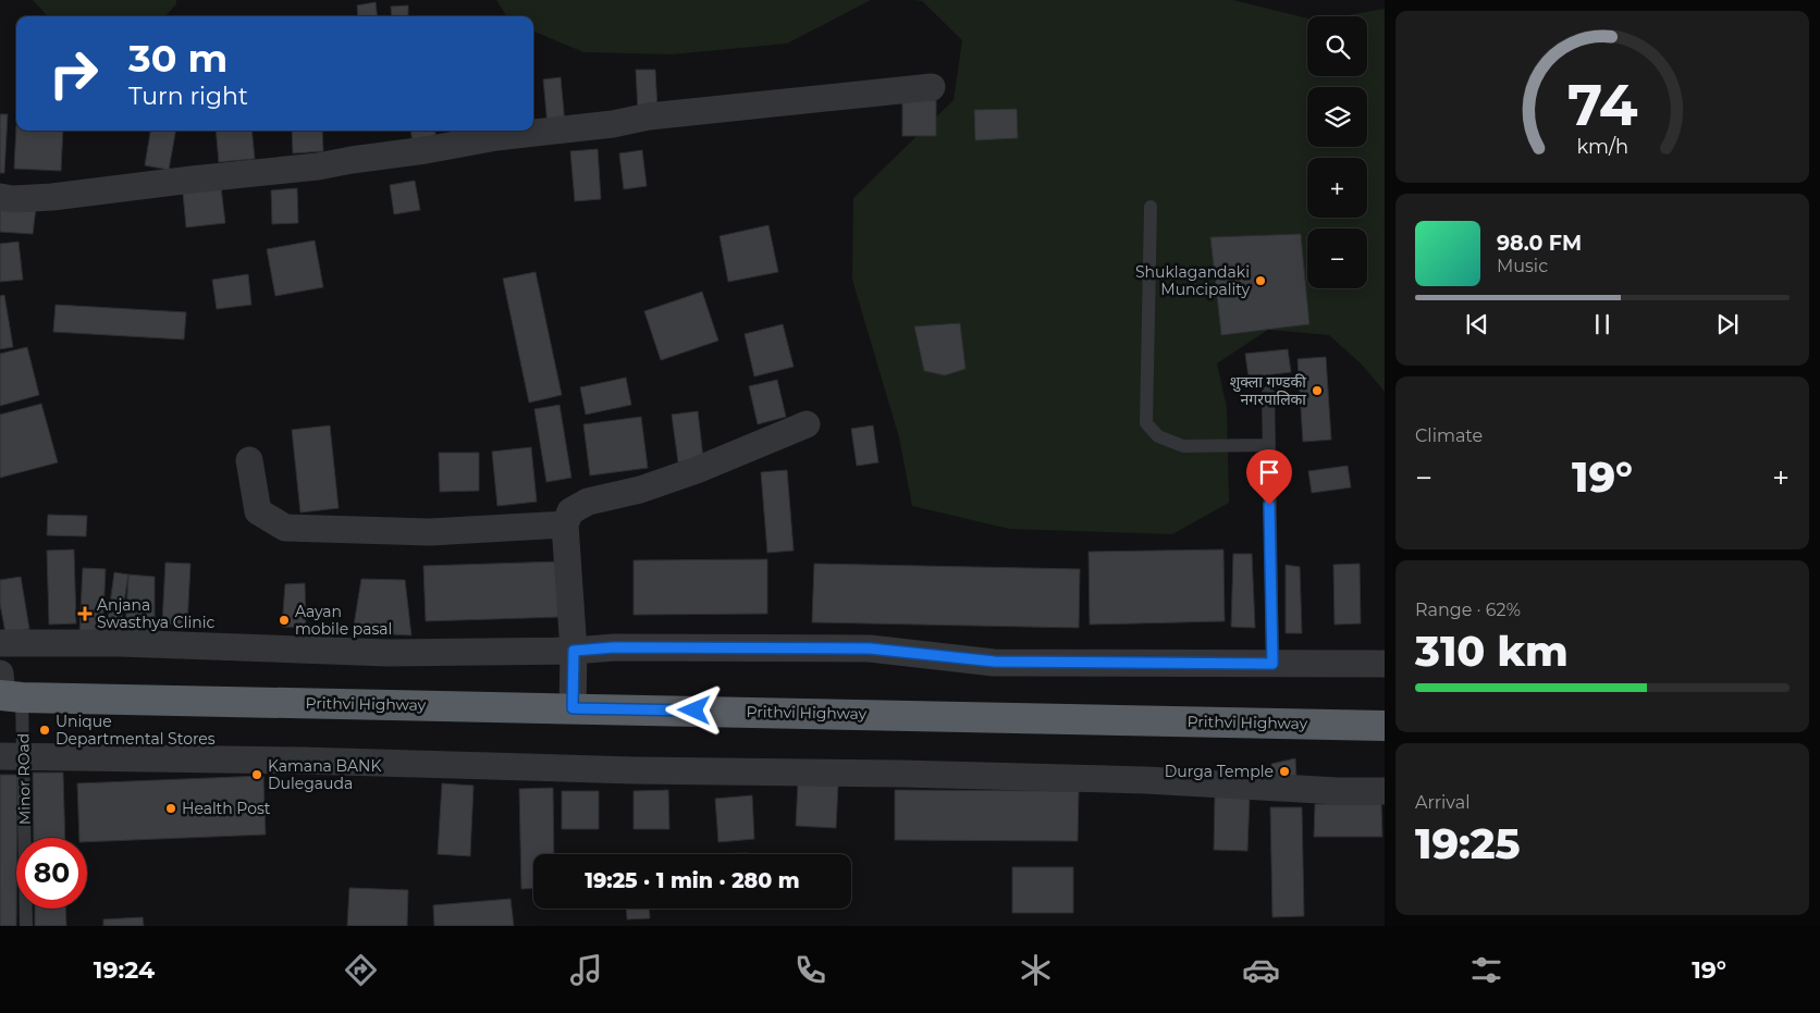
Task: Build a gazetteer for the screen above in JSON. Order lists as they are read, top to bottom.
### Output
{
  "streets": {
    "highway": ["Prithvi Highway"],
    "lane": ["Minor ROad"]
  },
  "crossings": [
    ["Prithvi Highway", "Minor ROad"]
  ],
  "places": {
    "other": [
      "Shuklagandaki Muncipality",
      "शुक्ला गण्डकी नगरपालिका",
      "Aayan mobile pasal",
      "Unique Departmental Stores",
      "Durga Temple",
      "Kamana BANK Dulegauda",
      "Health Post"
    ],
    "health": ["Anjana Swasthya Clinic"]
  },
  "page": {
    "map_buttons": ["+", "−"],
    "turn": ["30 m", "Turn right"],
    "song": ["98.0 FM", "Music"],
    "tile": [
      "Climate",
      ["Range · 62%", "310 km"],
      ["Arrival", "19:25"]
    ],
    "heat": ["−", "19°", "+"],
    "limit": "80",
    "trip": "19:25 · 1 min · 280 m",
    "tabs": ["19:24", "19°"],
    "gauge": ["74", "km/h"]
  }
}
